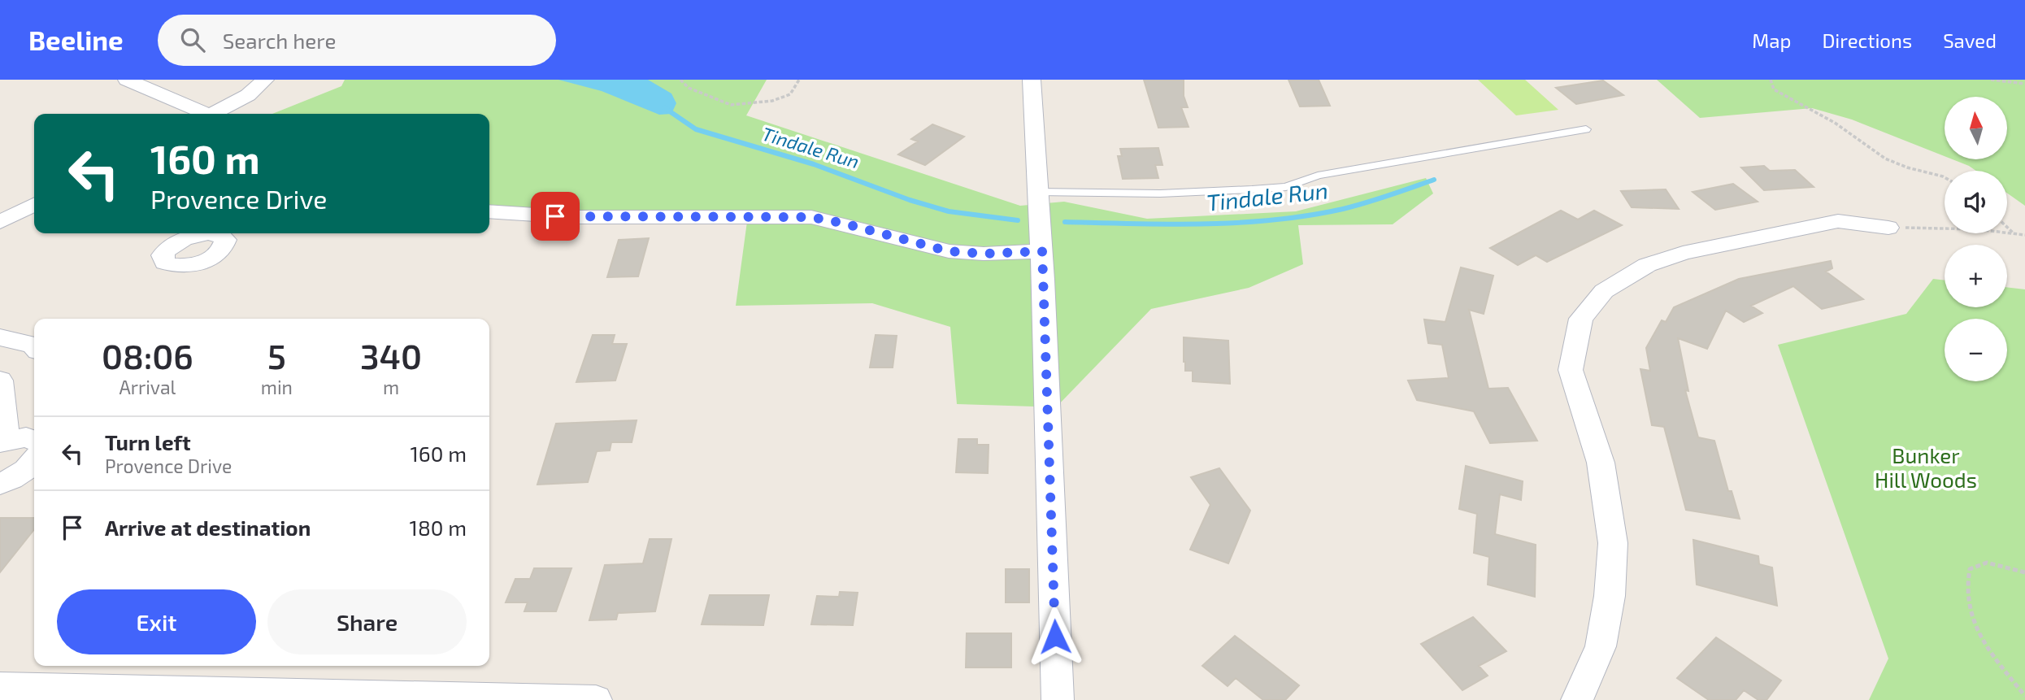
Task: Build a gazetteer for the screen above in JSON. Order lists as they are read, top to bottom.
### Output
{
  "water": ["Tindale Run"],
  "parks": ["Bunker Hill Woods"],
  "north": "top",
  "page": {
    "header": "Beeline",
    "search": "Search here",
    "nav": ["Map", "Directions", "Saved"],
    "map_buttons": ["+", "−"],
    "turn": ["160 m", "Provence Drive"],
    "eta": [
      "08:06",
      "Arrival",
      "5",
      "min",
      "340",
      "m"
    ],
    "list": [
      {
        "name": "Turn left",
        "note": "Provence Drive",
        "value": "160 m"
      },
      {
        "name": "Arrive at destination",
        "value": "180 m"
      }
    ],
    "buttons": ["Exit", "Share"]
  }
}
